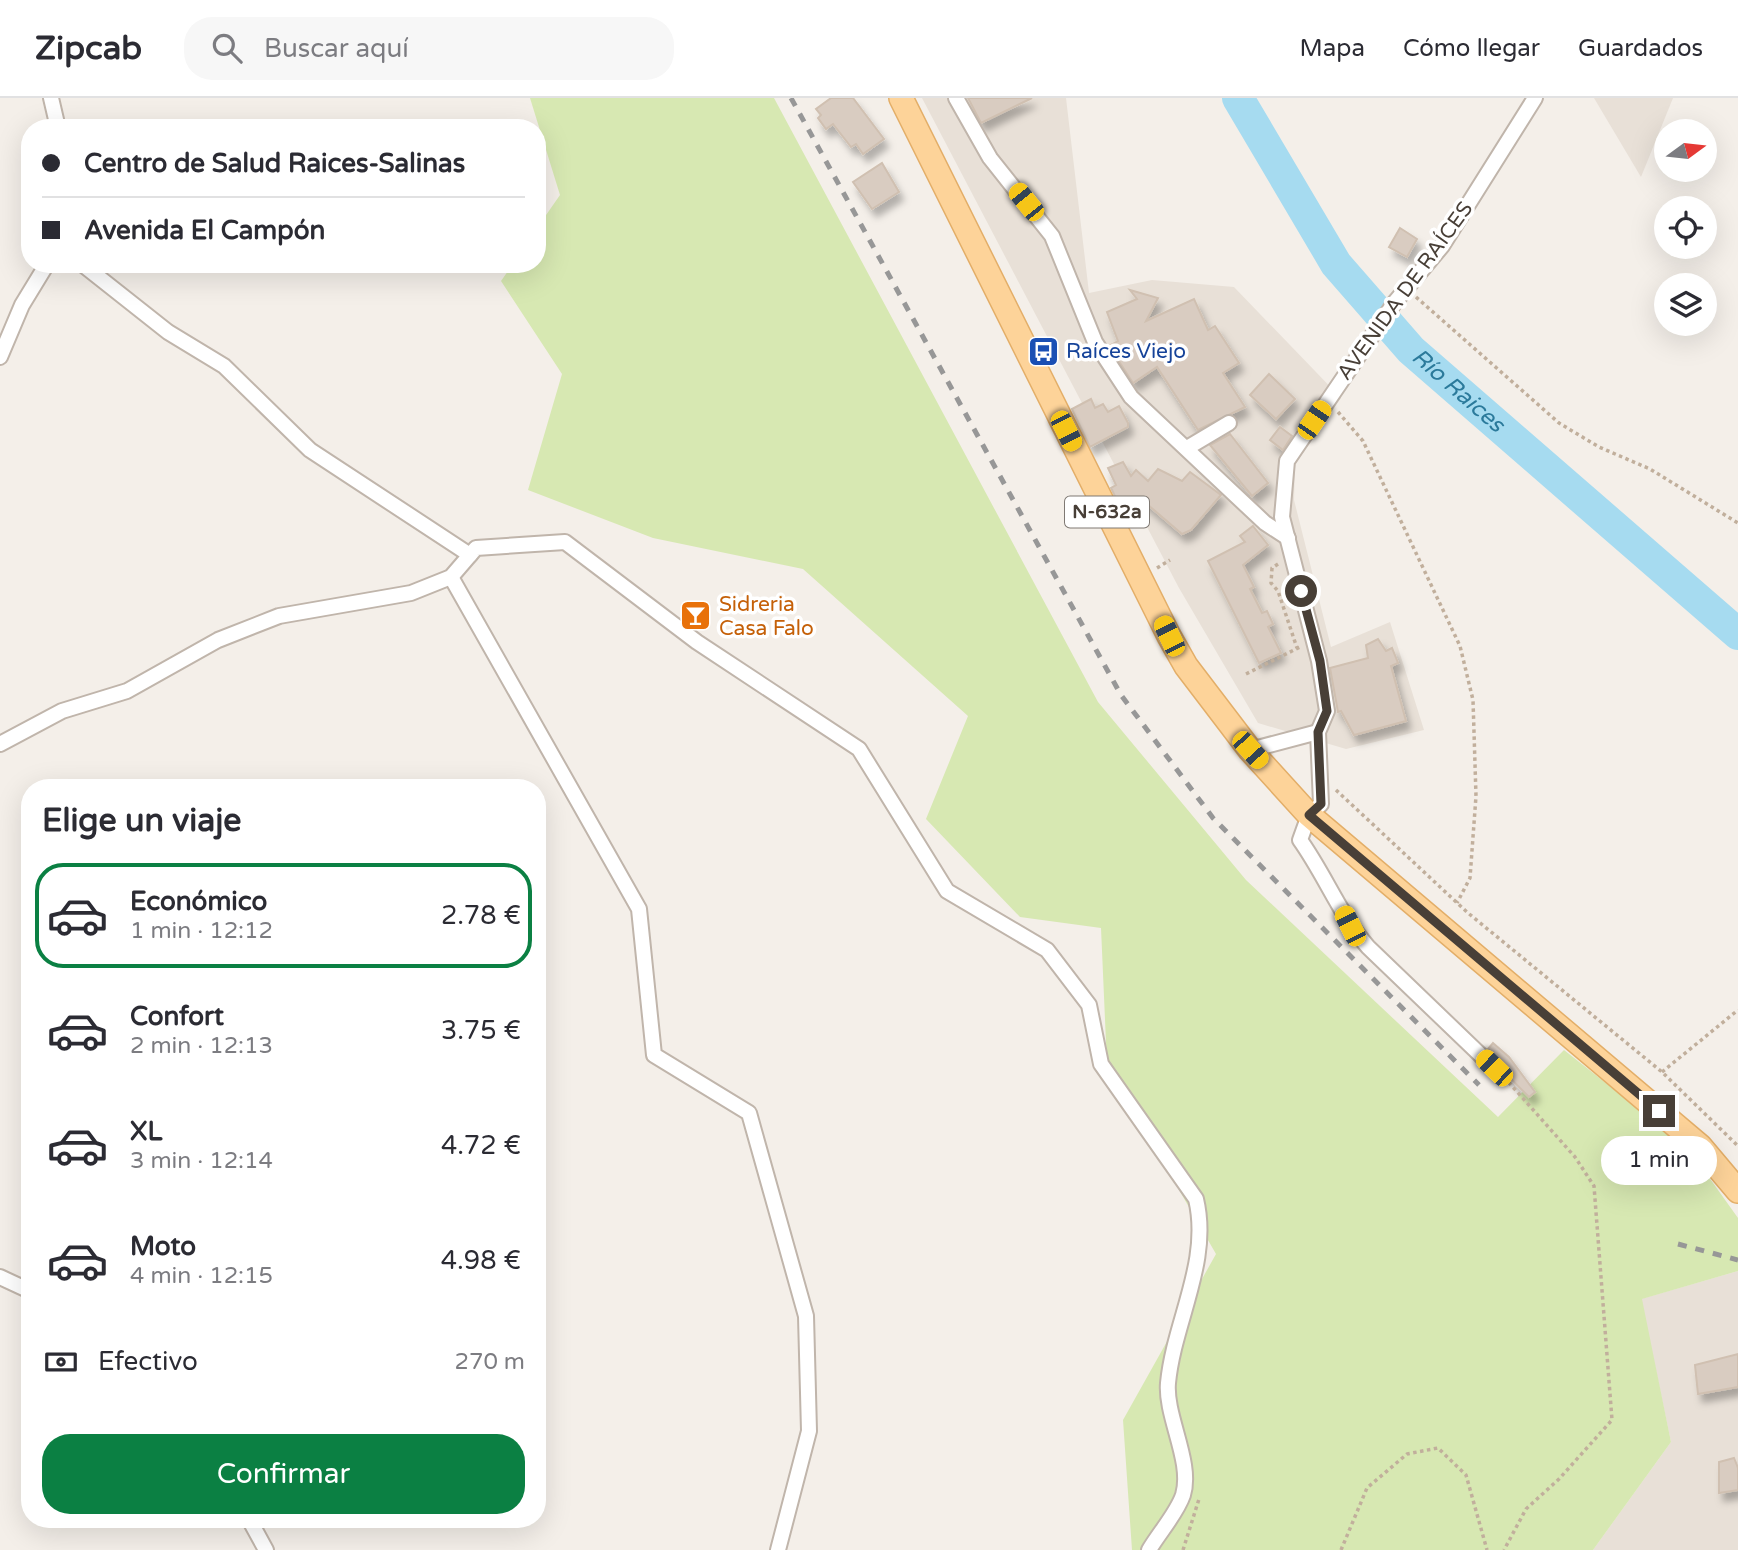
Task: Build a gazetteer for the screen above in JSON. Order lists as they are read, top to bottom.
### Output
{
  "streets": {
    "main road": ["N-632a"],
    "street": ["AVENIDA DE RAÍCES"]
  },
  "crossings": [
    ["AVENIDA DE RAÍCES", "N-632a"]
  ],
  "water": ["Río Raices"],
  "places": {
    "bus stop": ["Raíces Viejo"],
    "bar": ["Sidreria Casa Falo"]
  },
  "north": "right",
  "page": {
    "header": "Zipcab",
    "search": "Buscar aquí",
    "nav": ["Mapa", "Cómo llegar", "Guardados"],
    "banner": ["Centro de Salud Raices-Salinas", "Avenida El Campón"],
    "heading": "Elige un viaje",
    "list": [
      {
        "name": "Económico",
        "note": "1 min · 12:12",
        "value": "2.78 €"
      },
      {
        "name": "Confort",
        "note": "2 min · 12:13",
        "value": "3.75 €"
      },
      {
        "name": "XL",
        "note": "3 min · 12:14",
        "value": "4.72 €"
      },
      {
        "name": "Moto",
        "note": "4 min · 12:15",
        "value": "4.98 €"
      }
    ],
    "bubble": "1 min",
    "pay": ["Efectivo", "270 m"],
    "buttons": "Confirmar"
  }
}
